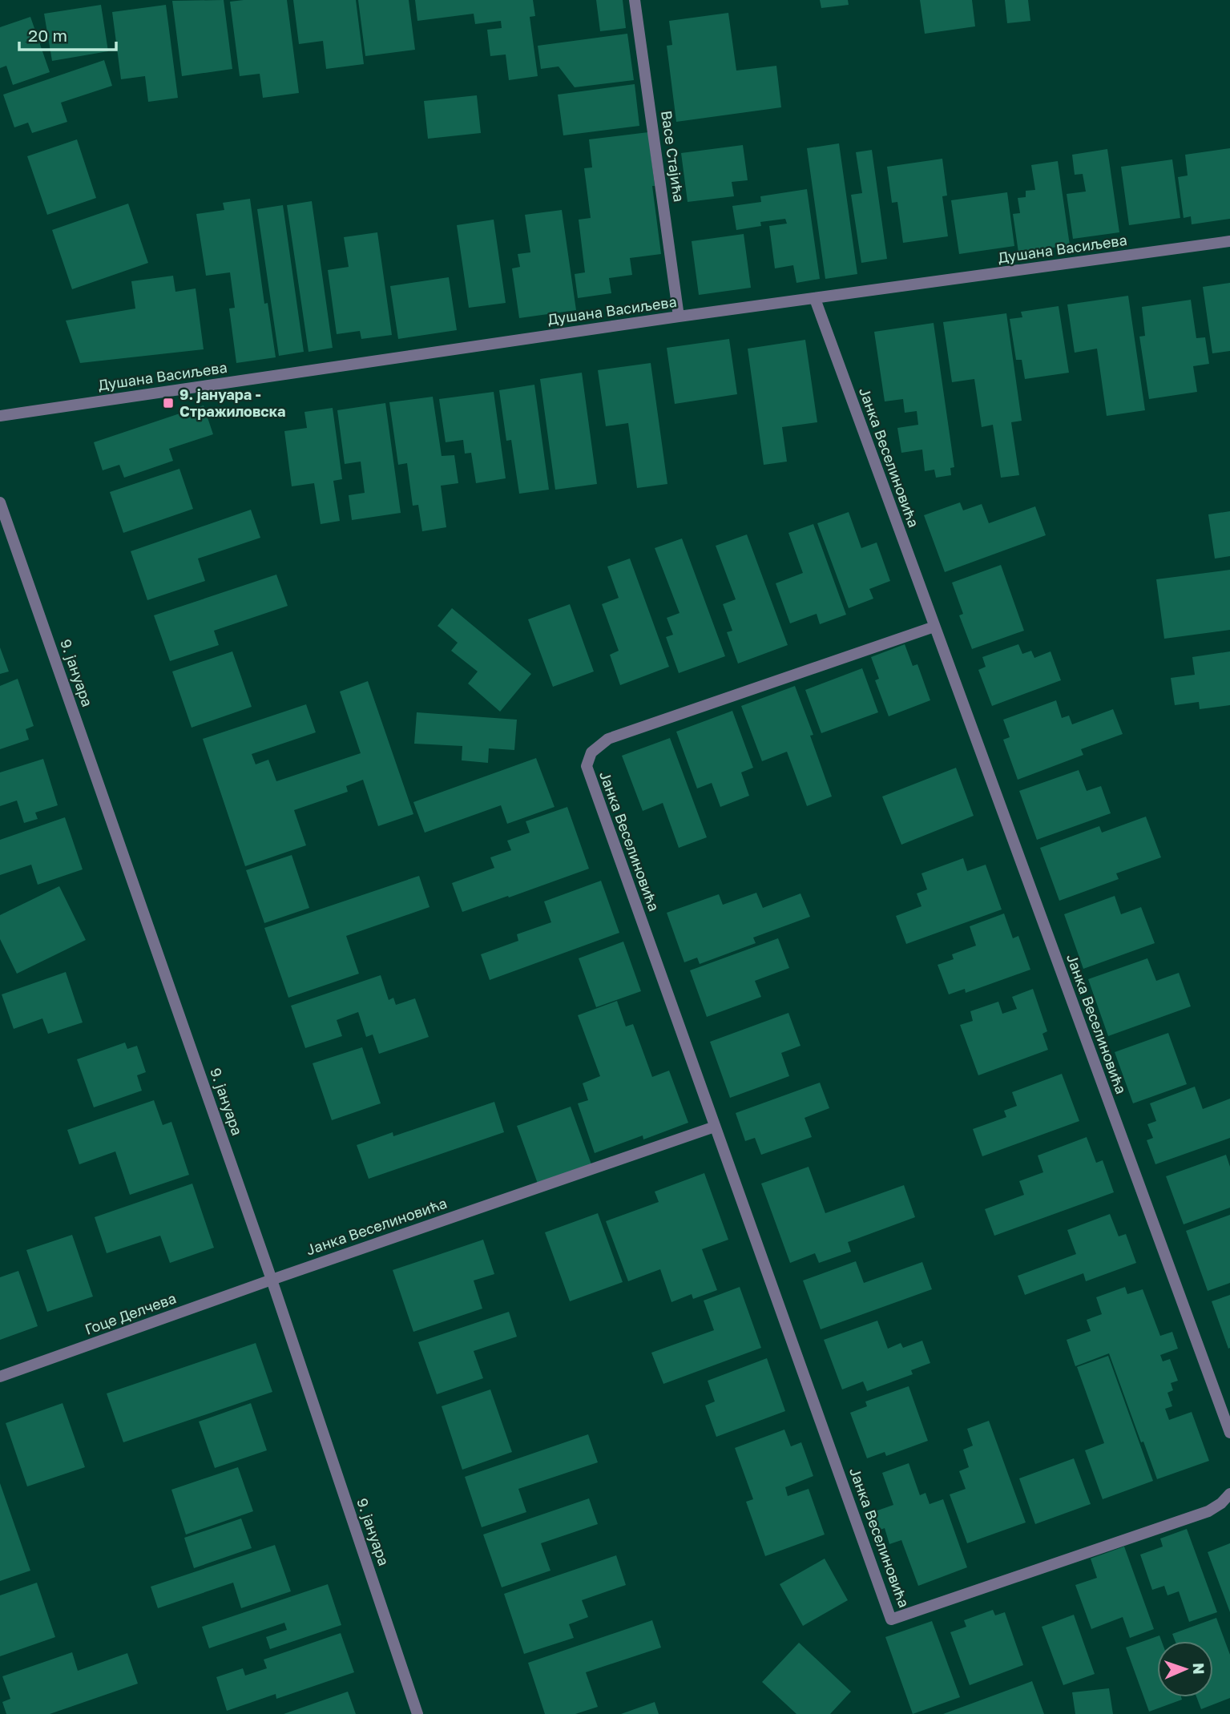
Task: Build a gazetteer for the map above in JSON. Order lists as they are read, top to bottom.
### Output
{
  "streets": {
    "street": [
      "Васе Стајића",
      "Душана Васиљева",
      "Јанка Веселиновића",
      "9. јануара",
      "Гоце Делчева"
    ]
  },
  "crossings": [
    ["Васе Стајића", "Душана Васиљева"],
    ["Душана Васиљева", "Јанка Веселиновића"],
    ["Јанка Веселиновића", "9. јануара"],
    ["Јанка Веселиновића", "Гоце Делчева"],
    ["9. јануара", "Гоце Делчева"]
  ],
  "places": {
    "transit": ["9. јануара - Стражиловска"]
  },
  "scale_bar": "20 m",
  "north": "right"
}
